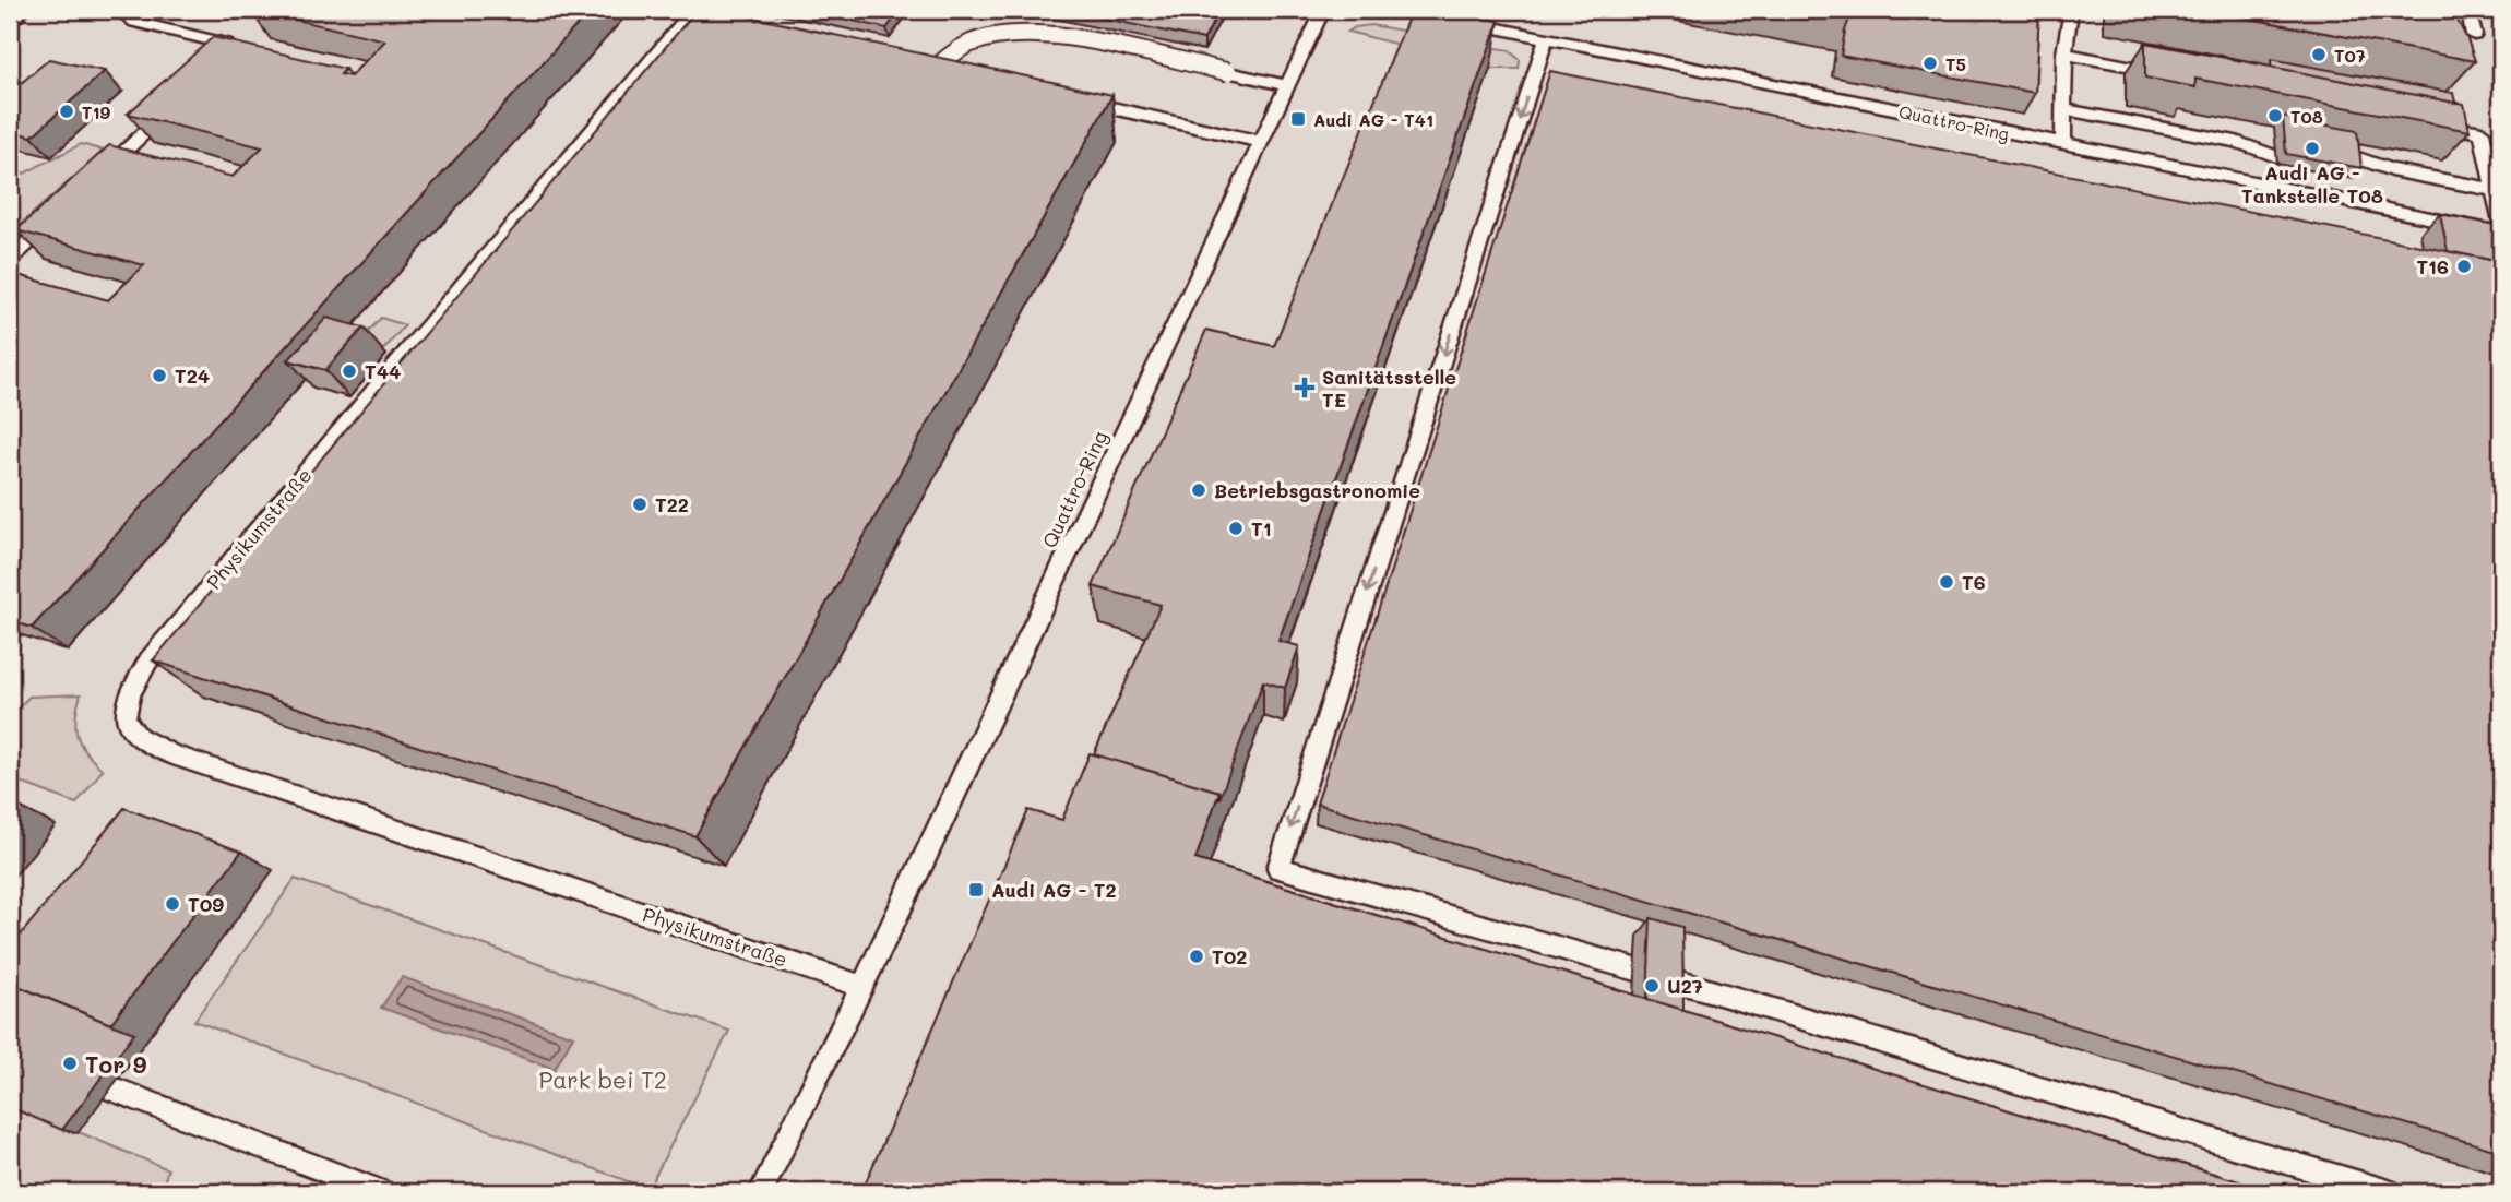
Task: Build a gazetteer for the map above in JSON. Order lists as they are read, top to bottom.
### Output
{
  "streets": {
    "lane": ["Quattro-Ring", "Physikumstraße"]
  },
  "crossings": [
    ["Quattro-Ring", "Physikumstraße"]
  ],
  "parks": ["Park bei T2"],
  "places": {
    "other": [
      "T07",
      "T5",
      "T19",
      "T08",
      "Audi AG - Tankstelle T08",
      "T16",
      "T44",
      "T24",
      "Betriebsgastronomie",
      "T22",
      "T1",
      "T6",
      "T09",
      "T02",
      "U27",
      "Tor 9"
    ],
    "transit": ["Audi AG - T41", "Audi AG - T2"],
    "health": ["Sanitätsstelle TE"]
  }
}
